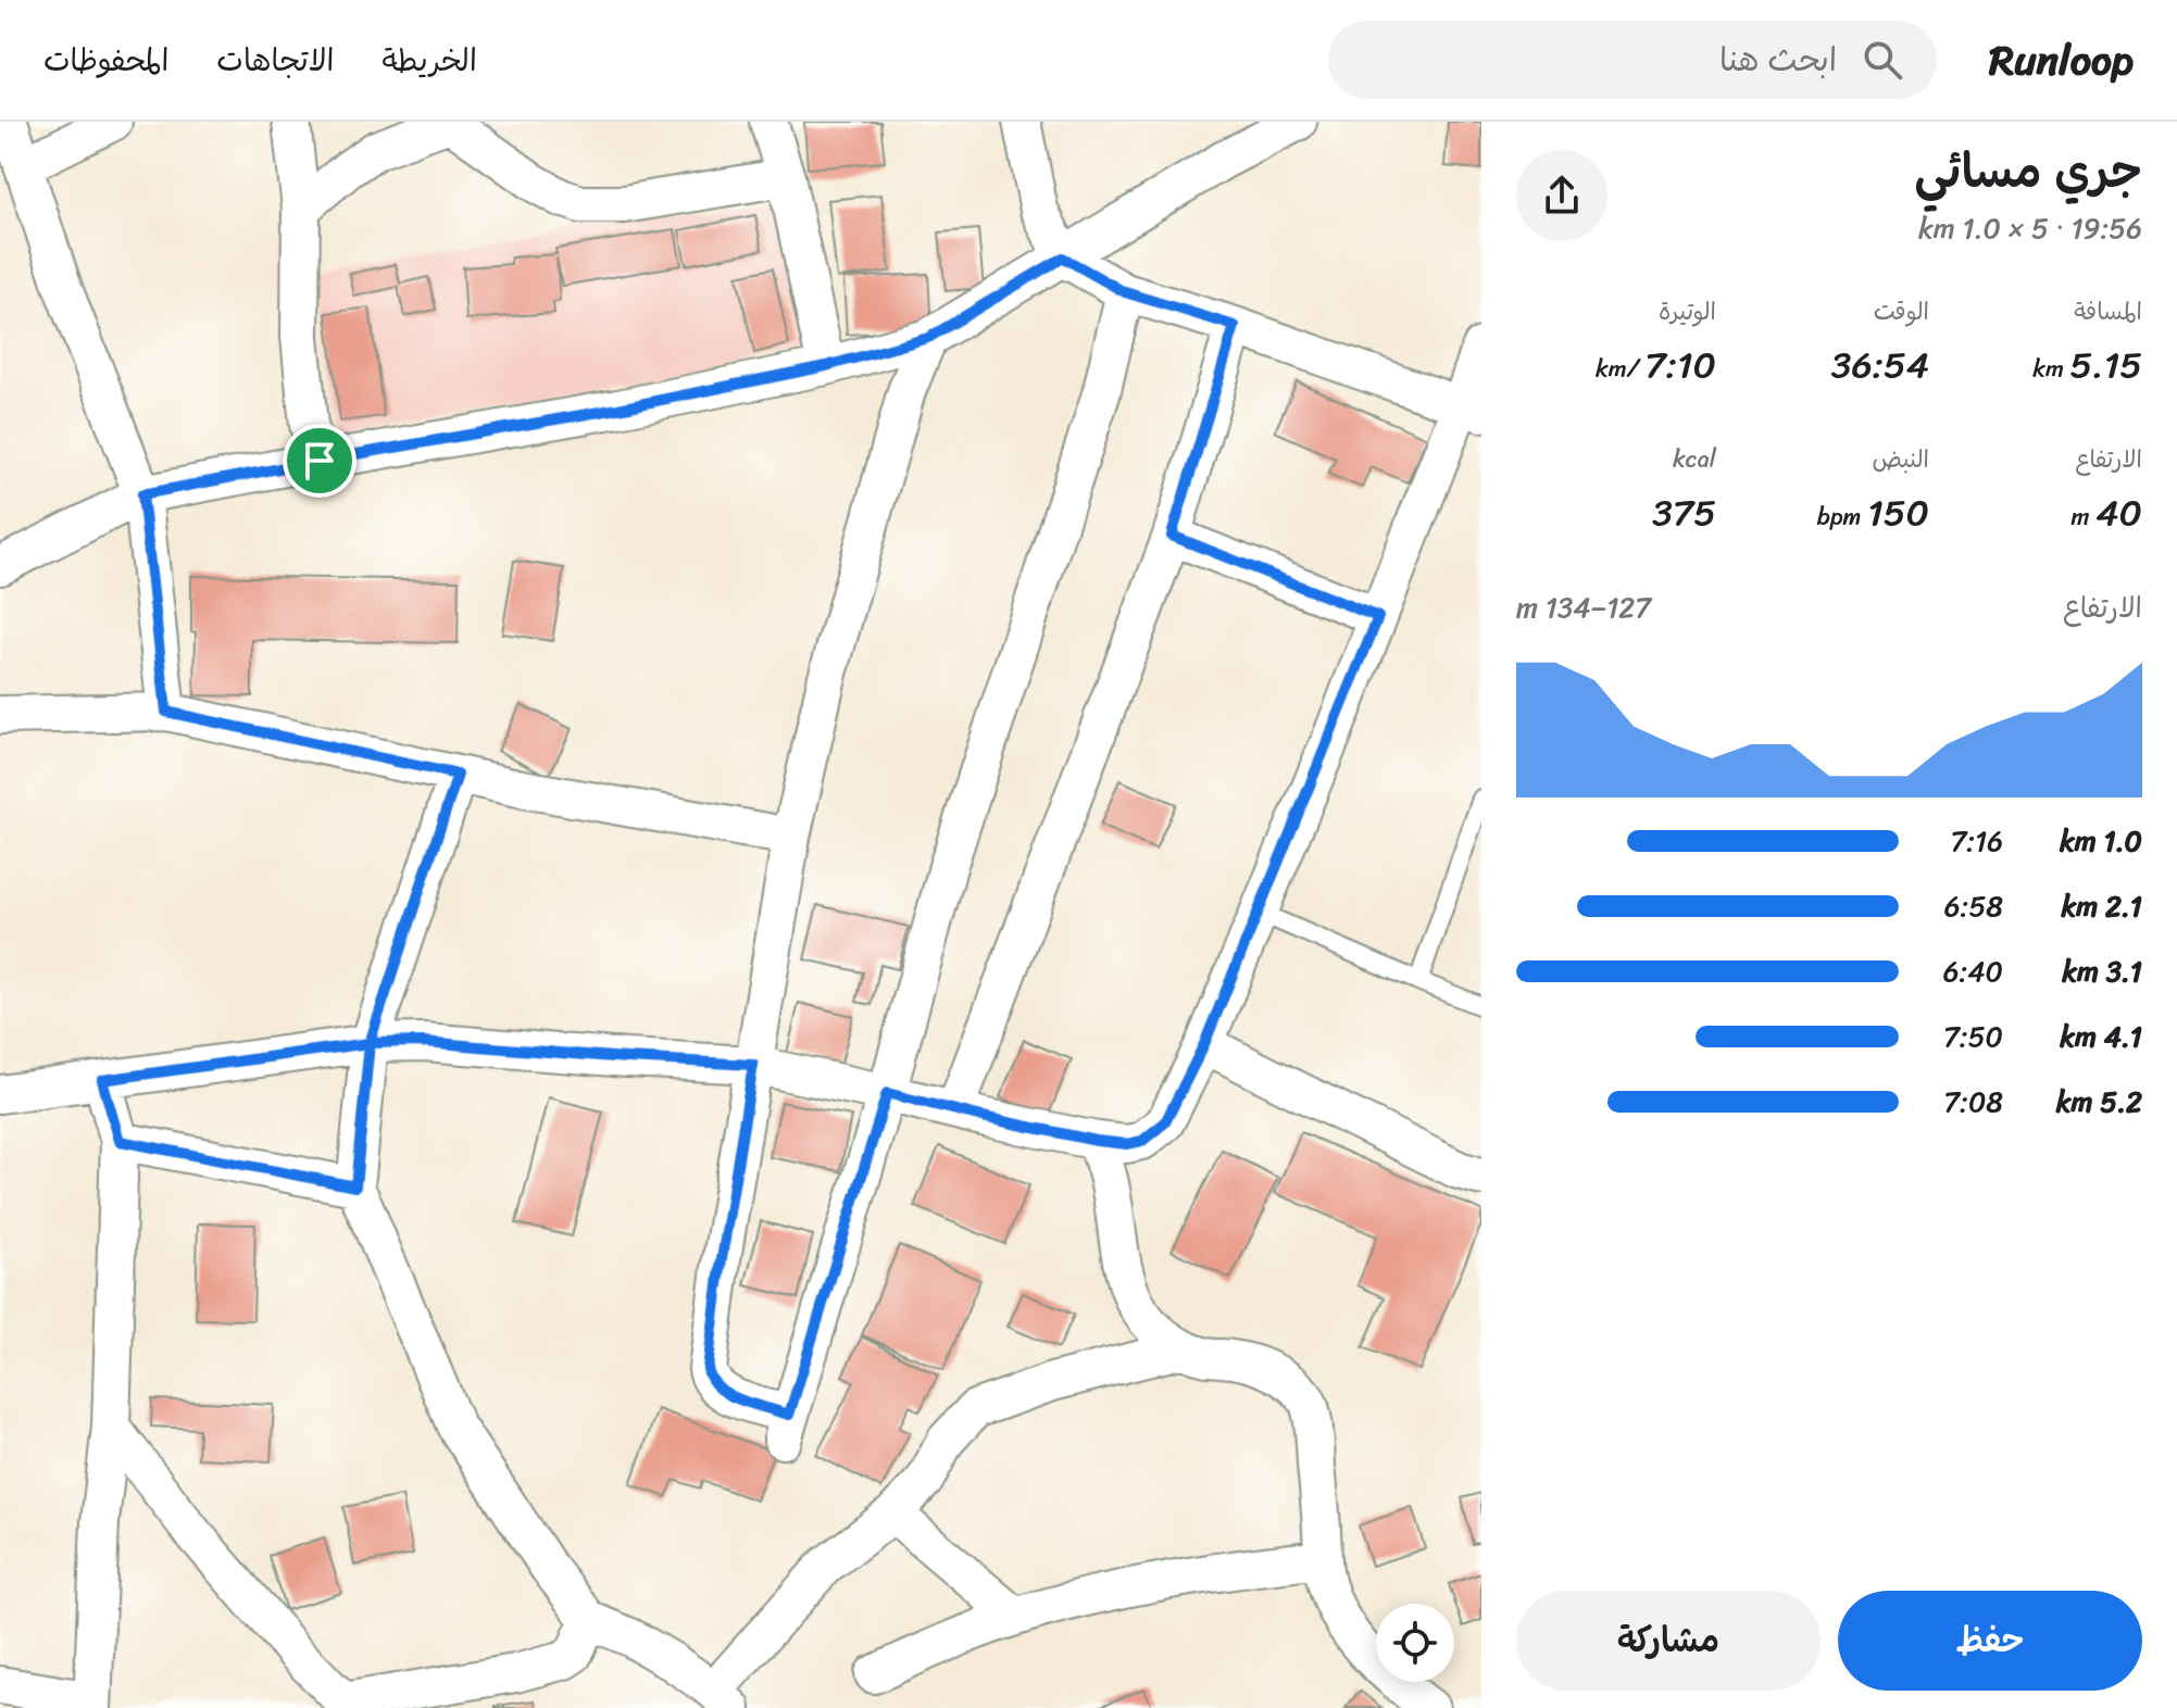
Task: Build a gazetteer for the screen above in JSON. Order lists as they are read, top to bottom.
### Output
{
  "page": {
    "header": "Runloop",
    "search": "ابحث هنا",
    "nav": ["الخريطة", "الاتجاهات", "المحفوظات"],
    "heading": ["جري مسائي", "19:56 · 5 × 1.0 km"],
    "stats": [
      ["المسافة", "5.15 km"],
      ["الوقت", "36:54"],
      ["الوتيرة", "7:10 /km"],
      ["الارتفاع", "40 m"],
      ["النبض", "150 bpm"],
      ["kcal", "375"]
    ],
    "chart": ["الارتفاع", "127–134 m"],
    "list": [
      {
        "name": "1.0 km",
        "note": "7:16"
      },
      {
        "name": "2.1 km",
        "note": "6:58"
      },
      {
        "name": "3.1 km",
        "note": "6:40"
      },
      {
        "name": "4.1 km",
        "note": "7:50"
      },
      {
        "name": "5.2 km",
        "note": "7:08"
      }
    ],
    "buttons": ["حفظ", "مشاركة"]
  }
}
